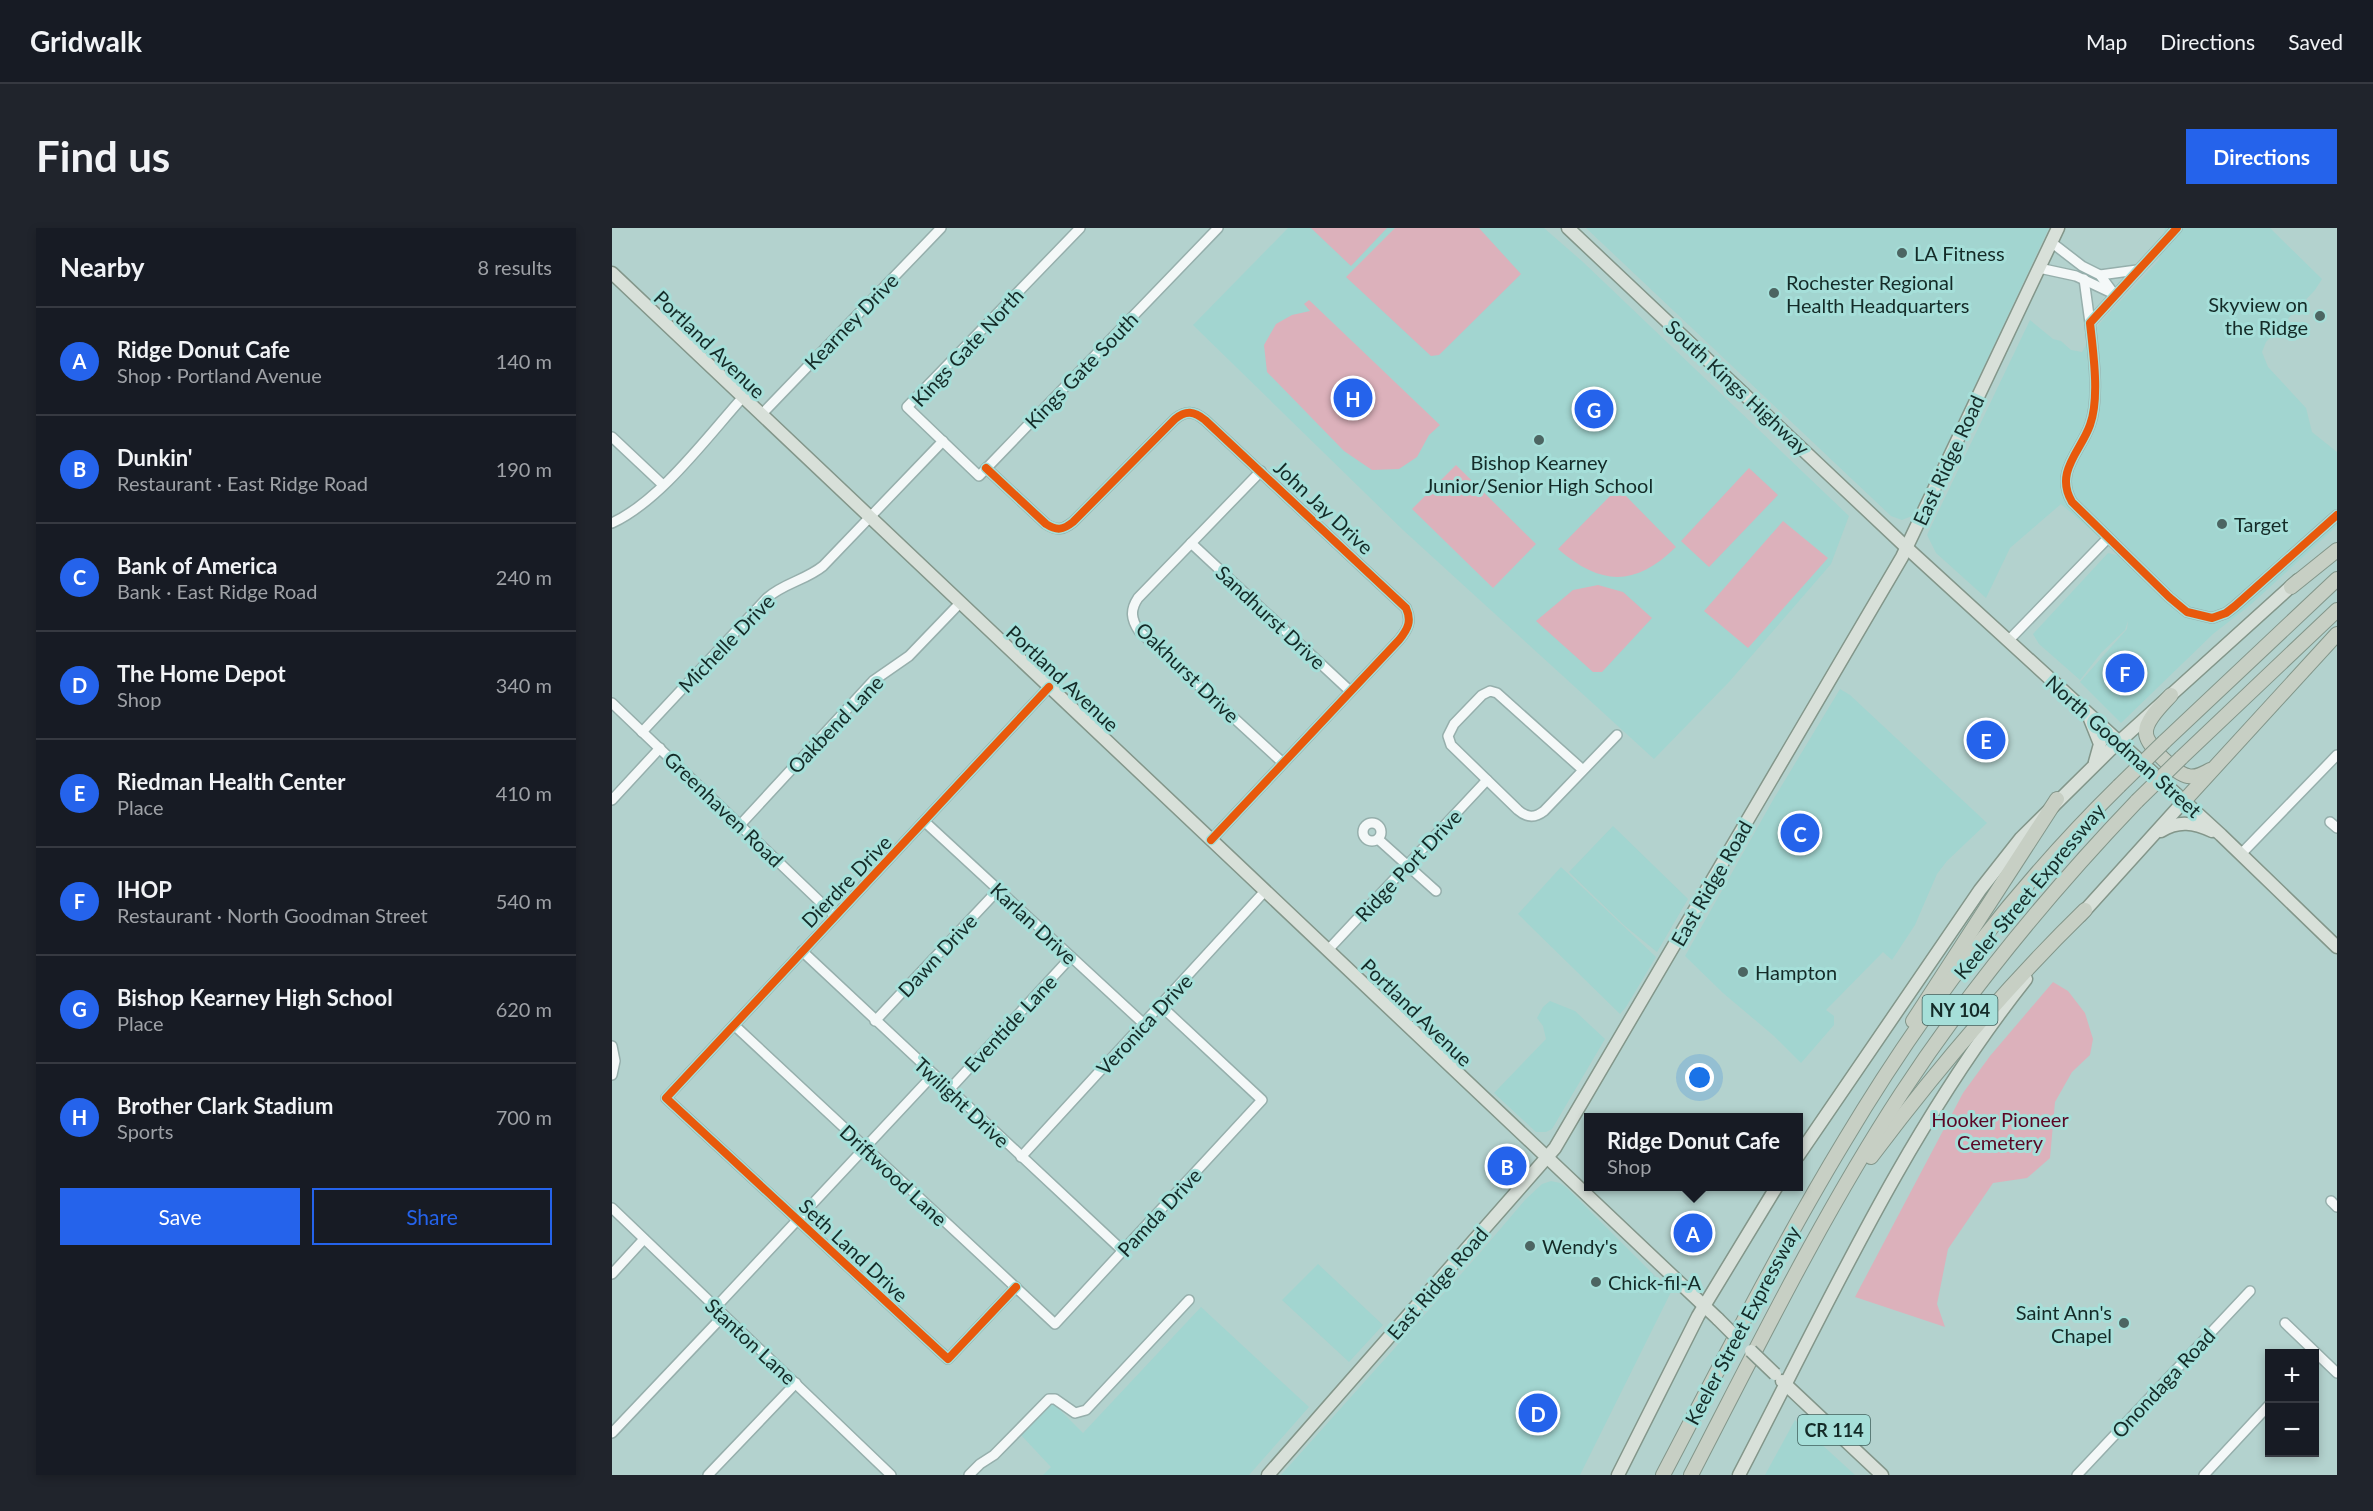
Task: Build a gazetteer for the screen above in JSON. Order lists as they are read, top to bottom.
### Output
{
  "streets": {
    "highway": ["Keeler Street Expressway", "NY 104"],
    "main road": [
      "Portland Avenue",
      "South Kings Highway",
      "East Ridge Road",
      "North Goodman Street",
      "CR 114"
    ],
    "street": [
      "Kearney Drive",
      "Kings Gate North",
      "Kings Gate South",
      "John Jay Drive",
      "Sandhurst Drive",
      "Michelle Drive",
      "Oakhurst Drive",
      "Oakbend Lane",
      "Greenhaven Road",
      "Ridge Port Drive",
      "Dierdre Drive",
      "Karlan Drive",
      "Dawn Drive",
      "Eventide Lane",
      "Veronica Drive",
      "Twilight Drive",
      "Driftwood Lane",
      "Pamda Drive",
      "Seth Land Drive",
      "Stanton Lane",
      "Onondaga Road"
    ]
  },
  "crossings": [
    ["Kearney Drive", "Portland Avenue"],
    ["Portland Avenue", "East Ridge Road"],
    ["Portland Avenue", "John Jay Drive"],
    ["Portland Avenue", "Michelle Drive"],
    ["Portland Avenue", "Oakbend Lane"],
    ["Portland Avenue", "Ridge Port Drive"],
    ["Portland Avenue", "Dierdre Drive"],
    ["Portland Avenue", "Veronica Drive"],
    ["Kings Gate South", "John Jay Drive"],
    ["South Kings Highway", "East Ridge Road"],
    ["South Kings Highway", "North Goodman Street"],
    ["East Ridge Road", "North Goodman Street"],
    ["John Jay Drive", "Sandhurst Drive"],
    ["John Jay Drive", "Oakhurst Drive"],
    ["Sandhurst Drive", "Oakhurst Drive"],
    ["Michelle Drive", "Greenhaven Road"],
    ["Oakbend Lane", "Greenhaven Road"],
    ["Greenhaven Road", "Dierdre Drive"],
    ["Dierdre Drive", "Karlan Drive"],
    ["Dierdre Drive", "Twilight Drive"],
    ["Dierdre Drive", "Driftwood Lane"],
    ["Dierdre Drive", "Seth Land Drive"],
    ["Karlan Drive", "Dawn Drive"],
    ["Karlan Drive", "Eventide Lane"],
    ["Karlan Drive", "Veronica Drive"],
    ["Dawn Drive", "Twilight Drive"],
    ["Eventide Lane", "Twilight Drive"],
    ["Veronica Drive", "Twilight Drive"],
    ["Veronica Drive", "Pamda Drive"],
    ["Twilight Drive", "Pamda Drive"],
    ["Driftwood Lane", "Pamda Drive"],
    ["Driftwood Lane", "Seth Land Drive"]
  ],
  "parks": ["Hooker Pioneer Cemetery"],
  "places": [
    "LA Fitness",
    "Rochester Regional Health Headquarters",
    "Skyview on the Ridge",
    "Bishop Kearney Junior/Senior High School",
    "Target",
    "Hampton",
    "Wendy's",
    "Chick-fil-A",
    "Saint Ann's Chapel"
  ],
  "page": {
    "header": "Gridwalk",
    "nav": ["Map", "Directions", "Saved"],
    "buttons": [
      "Directions",
      ["Save", "Share"]
    ],
    "title": "Find us",
    "heading": ["Nearby", "8 results"],
    "list": [
      {
        "mark": "A",
        "name": "Ridge Donut Cafe",
        "note": "Shop · Portland Avenue",
        "value": "140 m"
      },
      {
        "mark": "B",
        "name": "Dunkin'",
        "note": "Restaurant · East Ridge Road",
        "value": "190 m"
      },
      {
        "mark": "C",
        "name": "Bank of America",
        "note": "Bank · East Ridge Road",
        "value": "240 m"
      },
      {
        "mark": "D",
        "name": "The Home Depot",
        "note": "Shop",
        "value": "340 m"
      },
      {
        "mark": "E",
        "name": "Riedman Health Center",
        "note": "Place",
        "value": "410 m"
      },
      {
        "mark": "F",
        "name": "IHOP",
        "note": "Restaurant · North Goodman Street",
        "value": "540 m"
      },
      {
        "mark": "G",
        "name": "Bishop Kearney High School",
        "note": "Place",
        "value": "620 m"
      },
      {
        "mark": "H",
        "name": "Brother Clark Stadium",
        "note": "Sports",
        "value": "700 m"
      }
    ],
    "pins": [
      "H",
      "G",
      "F",
      "E",
      "C",
      "B",
      "A",
      "D"
    ],
    "popup": ["Ridge Donut Cafe", "Shop"],
    "map_buttons": ["+", "−"]
  }
}
